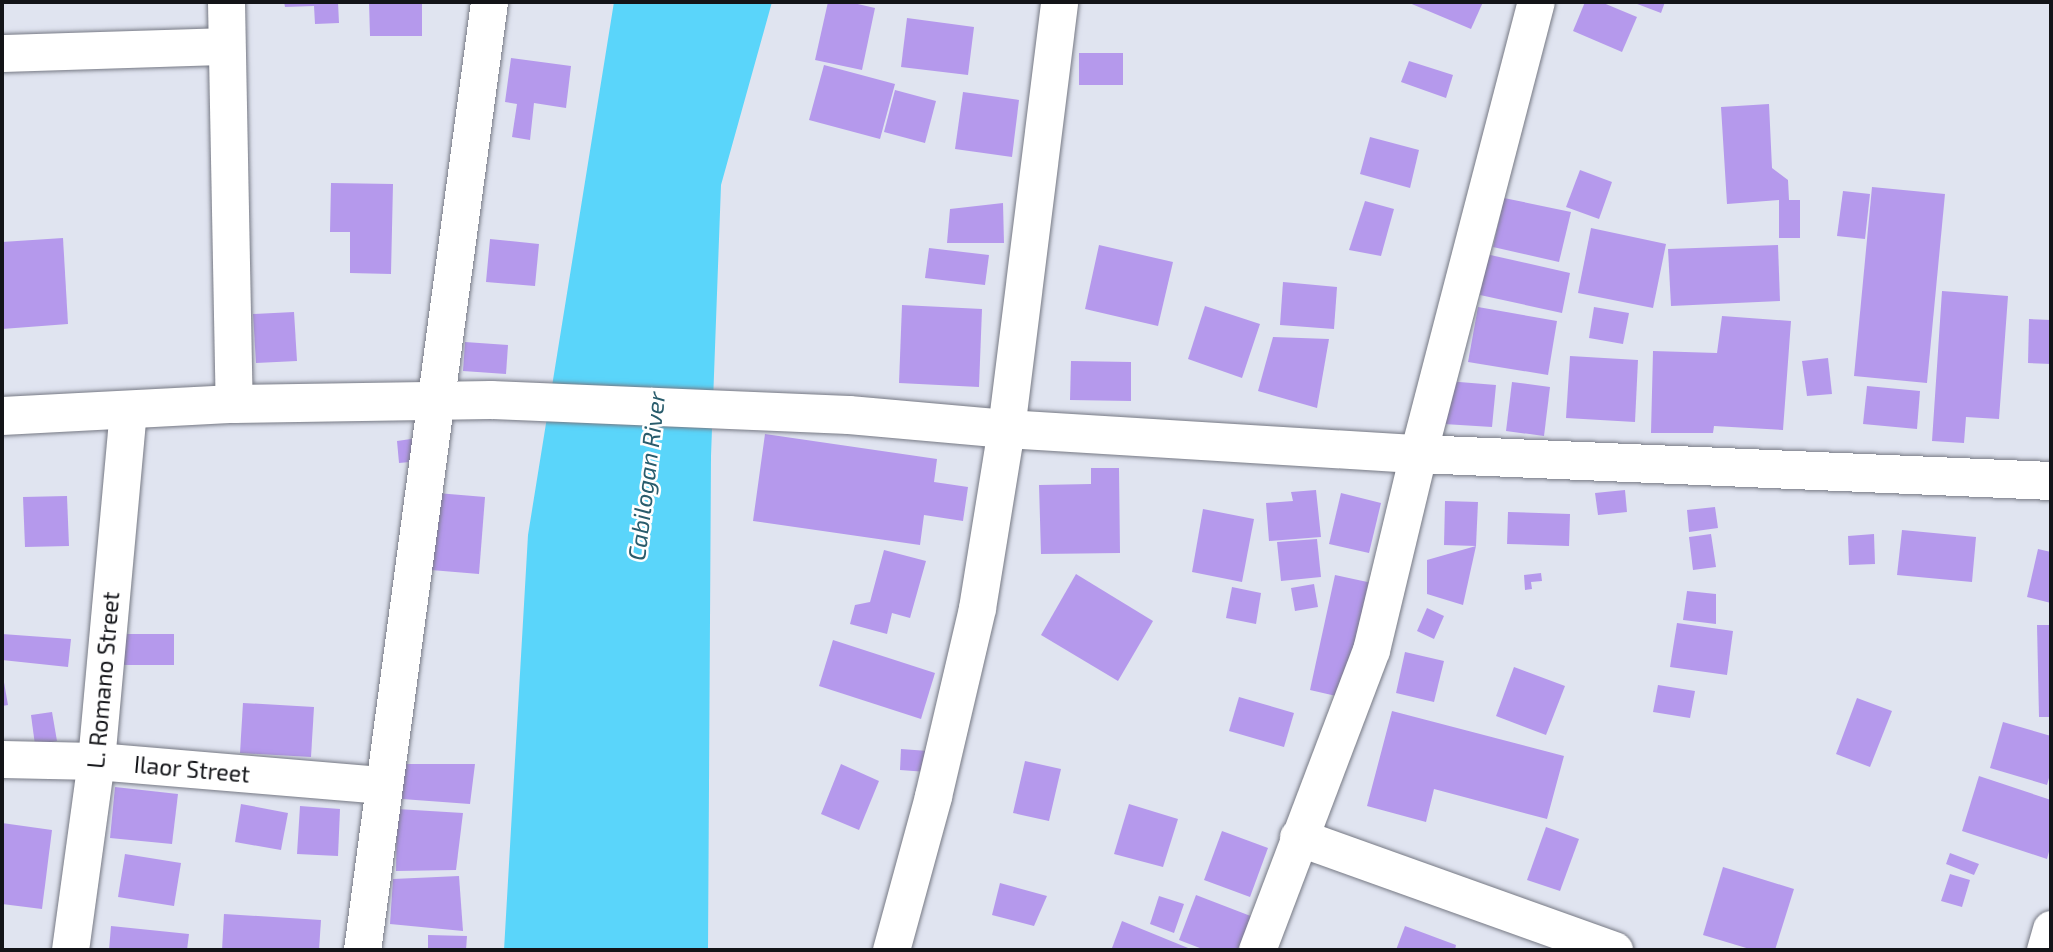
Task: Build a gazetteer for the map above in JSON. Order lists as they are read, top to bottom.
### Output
{
  "streets": {
    "street": ["L. Romano Street", "Ilaor Street"]
  },
  "crossings": [
    ["L. Romano Street", "Ilaor Street"]
  ],
  "water": ["Cabilogan River"]
}
